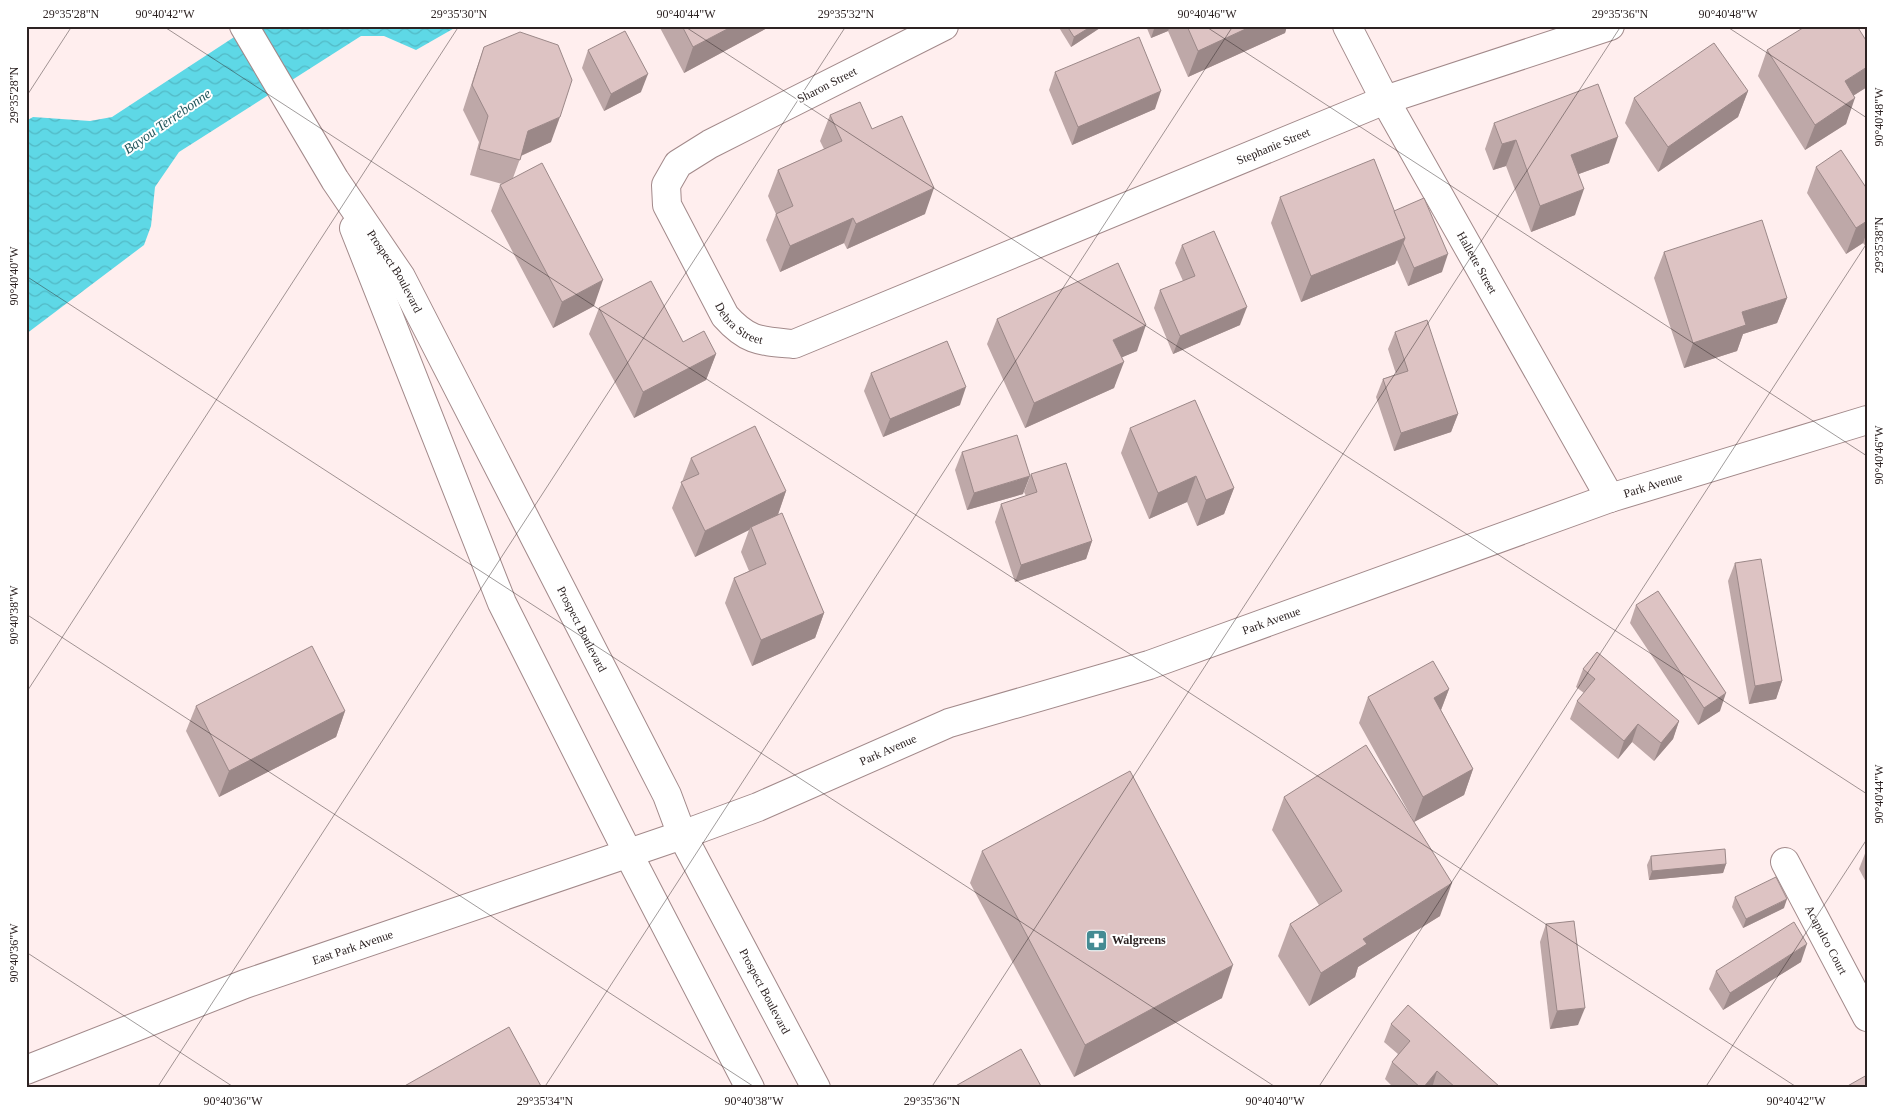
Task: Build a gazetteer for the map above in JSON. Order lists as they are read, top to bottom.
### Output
{
  "streets": {
    "main road": [
      "Sharon Street",
      "Stephanie Street",
      "Hallette Street",
      "Prospect Boulevard",
      "Debra Street",
      "Park Avenue",
      "Acapulco Court",
      "East Park Avenue"
    ]
  },
  "crossings": [
    ["Sharon Street", "Debra Street"],
    ["Stephanie Street", "Hallette Street"],
    ["Stephanie Street", "Debra Street"],
    ["Hallette Street", "Park Avenue"],
    ["Prospect Boulevard", "Park Avenue"],
    ["Prospect Boulevard", "East Park Avenue"],
    ["Park Avenue", "East Park Avenue"]
  ],
  "water": ["Bayou Terrebonne"],
  "places": {
    "pharmacy": ["Walgreens"]
  },
  "coordinates": [
    "29°35'28\"N",
    "90°40'42\"W",
    "29°35'30\"N",
    "90°40'44\"W",
    "29°35'32\"N",
    "90°40'46\"W",
    "29°35'36\"N",
    "90°40'48\"W",
    "29°35'38\"N",
    "90°40'40\"W",
    "90°40'38\"W",
    "90°40'36\"W",
    "29°35'34\"N"
  ]
}
